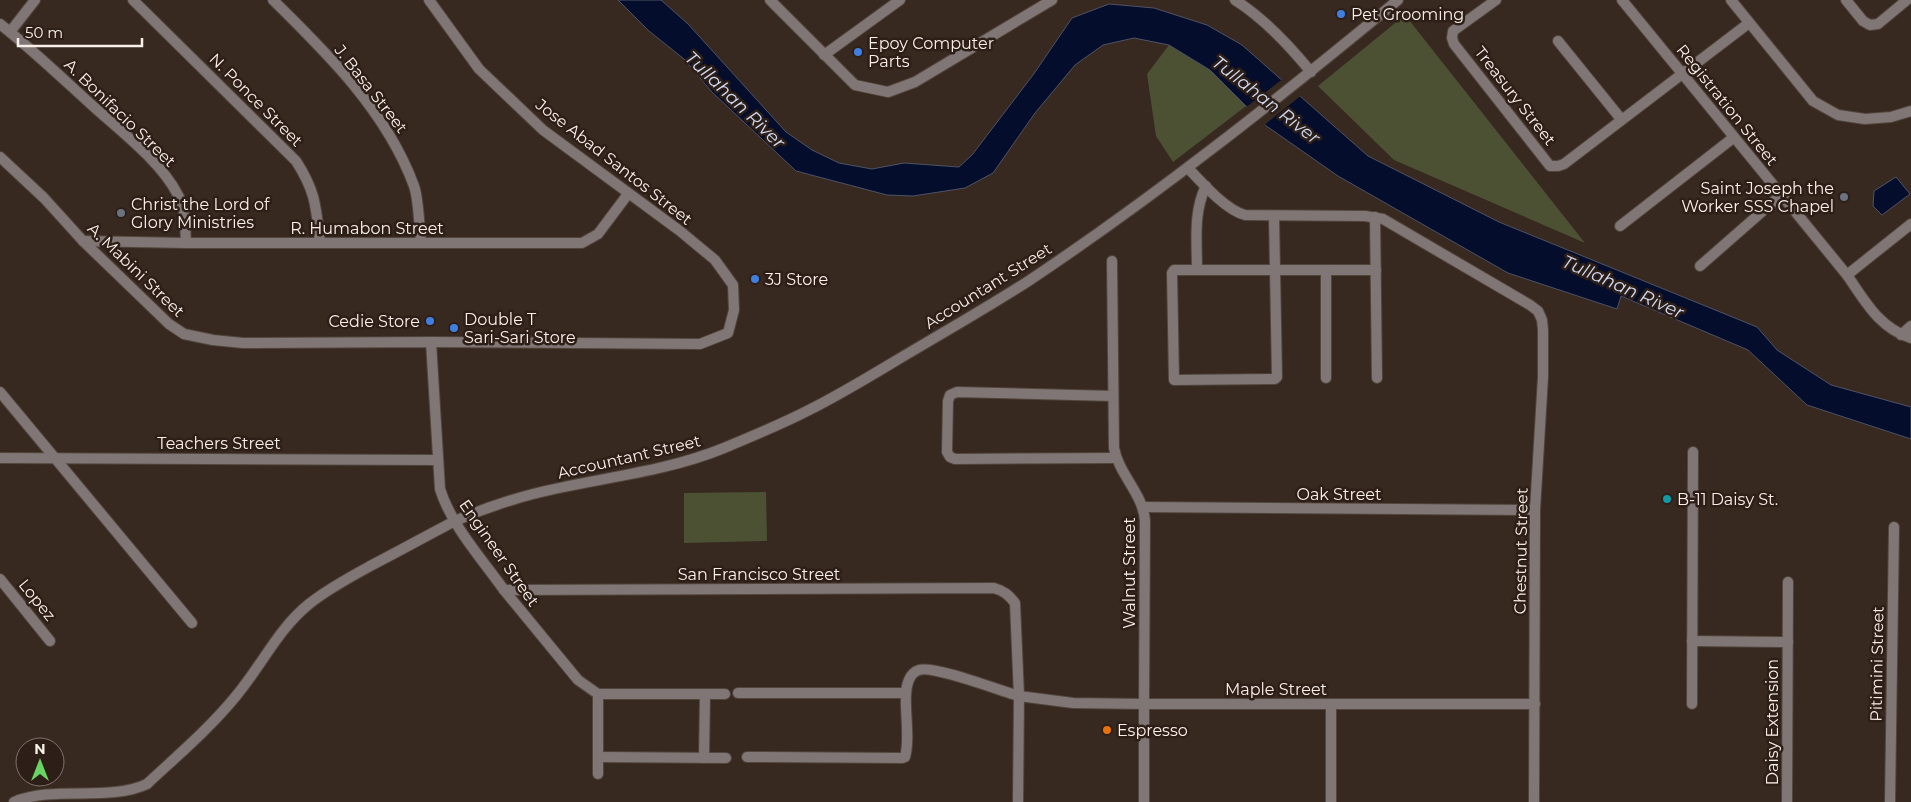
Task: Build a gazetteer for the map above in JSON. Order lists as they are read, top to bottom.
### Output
{
  "streets": {
    "street": [
      "J. Basa Street",
      "Treasury Street",
      "N. Ponce Street",
      "Registration Street",
      "A. Bonifacio Street",
      "Jose Abad Santos Street",
      "R. Humabon Street",
      "A. Mabini Street",
      "Accountant Street",
      "Teachers Street",
      "Oak Street",
      "Chestnut Street",
      "Engineer Street",
      "Walnut Street",
      "San Francisco Street",
      "Lopez",
      "Pitimini Street",
      "Maple Street",
      "Daisy Extension"
    ]
  },
  "crossings": [
    ["J. Basa Street", "R. Humabon Street"],
    ["N. Ponce Street", "R. Humabon Street"],
    ["A. Bonifacio Street", "R. Humabon Street"],
    ["Jose Abad Santos Street", "R. Humabon Street"],
    ["Jose Abad Santos Street", "A. Mabini Street"],
    ["R. Humabon Street", "A. Mabini Street"],
    ["A. Mabini Street", "Engineer Street"],
    ["Accountant Street", "Engineer Street"],
    ["Teachers Street", "Engineer Street"],
    ["Oak Street", "Chestnut Street"],
    ["Oak Street", "Walnut Street"],
    ["Chestnut Street", "Maple Street"],
    ["Engineer Street", "San Francisco Street"],
    ["Walnut Street", "Maple Street"],
    ["San Francisco Street", "Maple Street"]
  ],
  "water": ["Tullahan River"],
  "places": [
    "Pet Grooming",
    "Epoy Computer Parts",
    "Saint Joseph the Worker SSS Chapel",
    "Christ the Lord of Glory Ministries",
    "3J Store",
    "Cedie Store",
    "Double T Sari-Sari Store",
    "B-11 Daisy St.",
    "Espresso"
  ],
  "scale_bar": "50 m",
  "north": "top"
}
